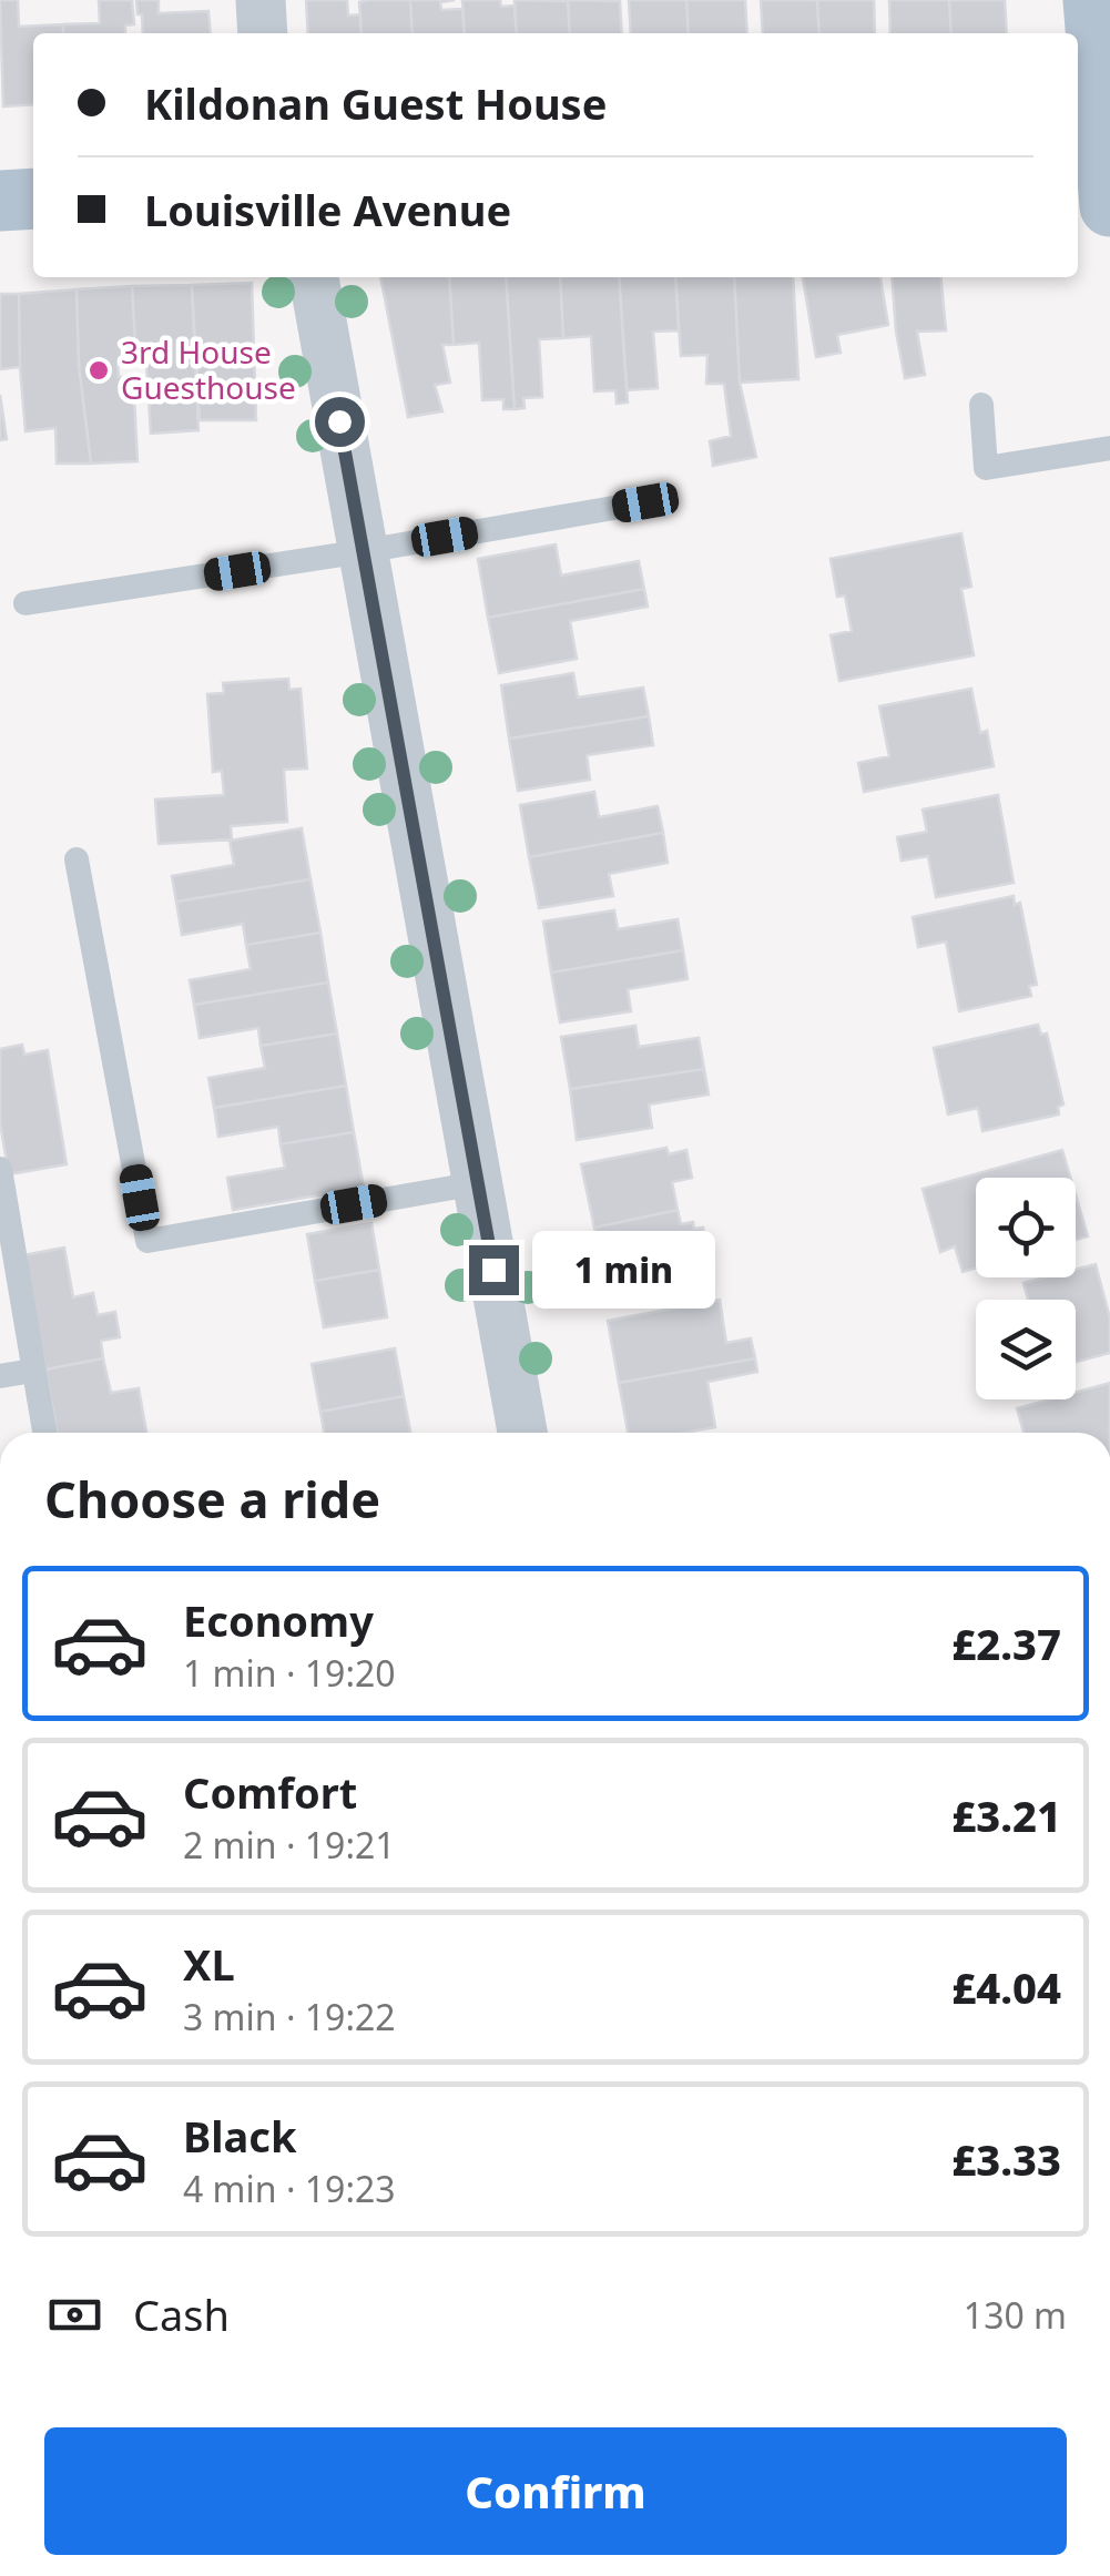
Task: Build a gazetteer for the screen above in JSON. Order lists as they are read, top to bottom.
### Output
{
  "places": ["3rd House Guesthouse"],
  "page": {
    "banner": ["Kildonan Guest House", "Louisville Avenue"],
    "bubble": "1 min",
    "heading": "Choose a ride",
    "list": [
      {
        "name": "Economy",
        "note": "1 min · 19:20",
        "value": "£2.37"
      },
      {
        "name": "Comfort",
        "note": "2 min · 19:21",
        "value": "£3.21"
      },
      {
        "name": "XL",
        "note": "3 min · 19:22",
        "value": "£4.04"
      },
      {
        "name": "Black",
        "note": "4 min · 19:23",
        "value": "£3.33"
      }
    ],
    "pay": ["Cash", "130 m"],
    "buttons": "Confirm"
  }
}
